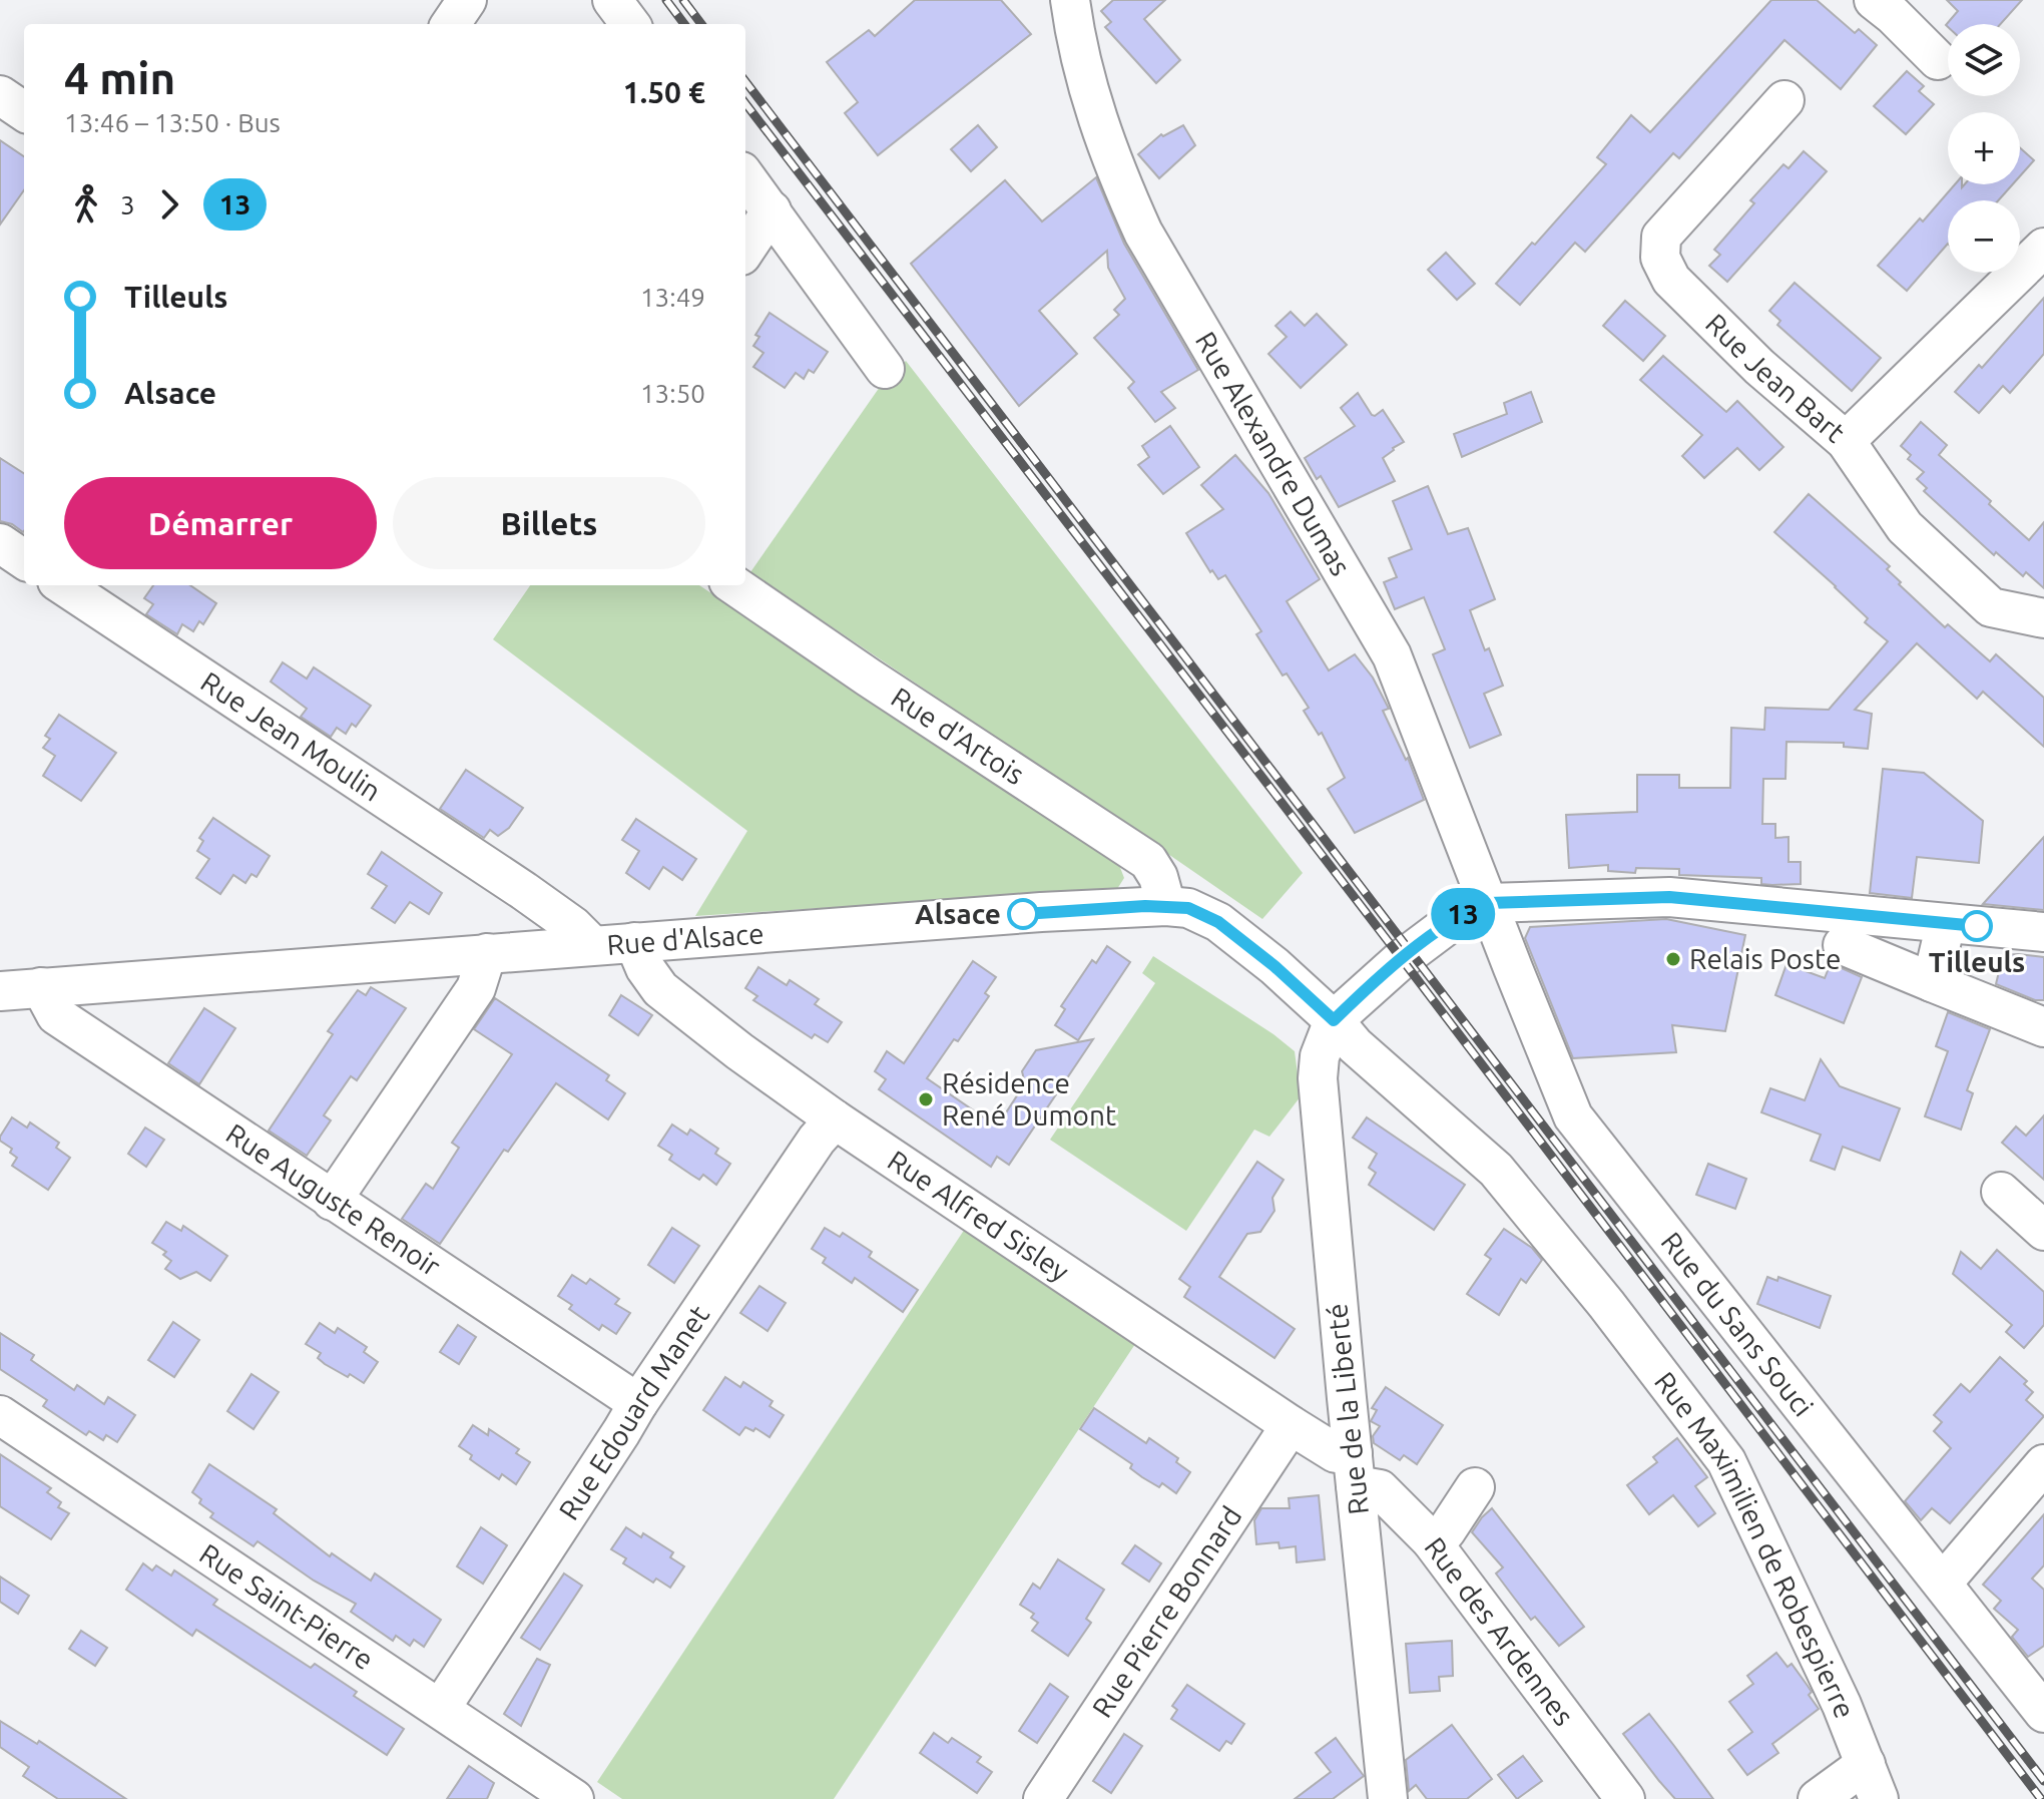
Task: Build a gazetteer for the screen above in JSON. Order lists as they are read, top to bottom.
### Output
{
  "streets": {
    "street": [
      "Rue Jean Bart",
      "Rue Alexandre Dumas",
      "Rue Jean Moulin",
      "Rue d'Artois",
      "Rue d'Alsace",
      "Rue Auguste Renoir",
      "Rue Alfred Sisley",
      "Rue du Sans Souci",
      "Rue de la Liberté",
      "Rue Edouard Manet",
      "Rue Maximilien de Robespierre",
      "Rue Saint-Pierre",
      "Rue Pierre Bonnard",
      "Rue des Ardennes"
    ]
  },
  "crossings": [
    ["Rue Alexandre Dumas", "Rue du Sans Souci"],
    ["Rue Jean Moulin", "Rue d'Alsace"],
    ["Rue d'Artois", "Rue d'Alsace"],
    ["Rue d'Alsace", "Rue Auguste Renoir"],
    ["Rue d'Alsace", "Rue Alfred Sisley"],
    ["Rue d'Alsace", "Rue de la Liberté"],
    ["Rue d'Alsace", "Rue Maximilien de Robespierre"],
    ["Rue Auguste Renoir", "Rue Edouard Manet"],
    ["Rue Alfred Sisley", "Rue de la Liberté"],
    ["Rue Alfred Sisley", "Rue Edouard Manet"],
    ["Rue Alfred Sisley", "Rue Pierre Bonnard"],
    ["Rue Alfred Sisley", "Rue des Ardennes"],
    ["Rue de la Liberté", "Rue Maximilien de Robespierre"],
    ["Rue de la Liberté", "Rue des Ardennes"],
    ["Rue Edouard Manet", "Rue Saint-Pierre"]
  ],
  "places": [
    "Alsace",
    "Tilleuls",
    "Relais Poste",
    "Résidence René Dumont"
  ],
  "lines": ["bus line 13"],
  "page": {
    "on_map": "13",
    "map_buttons": ["+", "−"],
    "heading": ["4 min", "13:46 – 13:50 · Bus", "1.50 €"],
    "legs": ["3", "13"],
    "list": [
      {
        "name": "Tilleuls",
        "value": "13:49"
      },
      {
        "name": "Alsace",
        "value": "13:50"
      }
    ],
    "buttons": ["Démarrer", "Billets"]
  }
}
